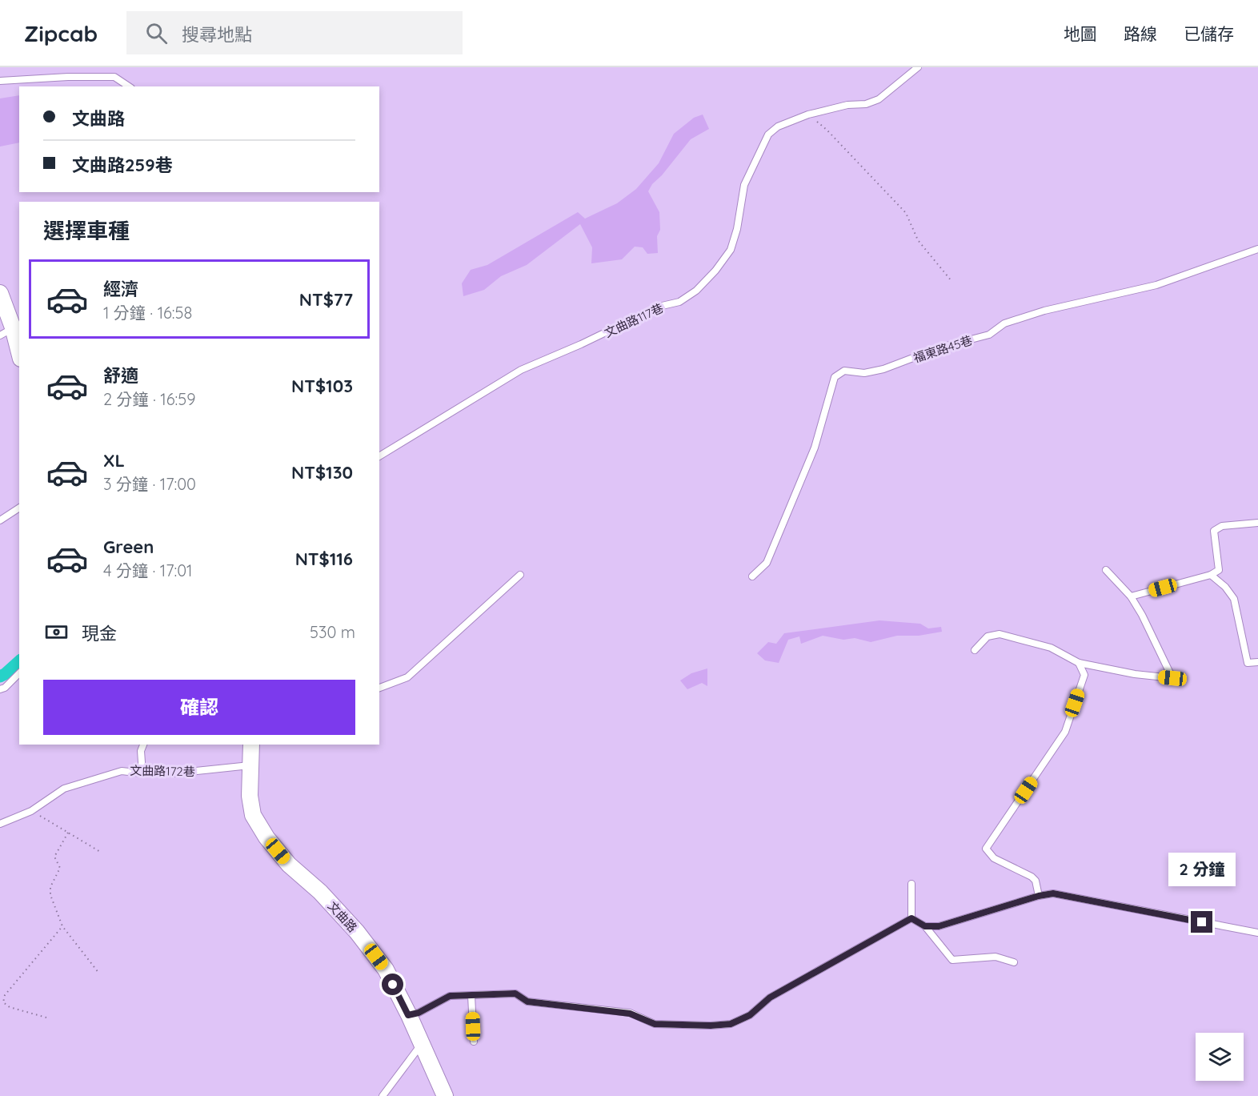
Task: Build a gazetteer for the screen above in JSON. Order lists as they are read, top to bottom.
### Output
{
  "streets": {
    "street": ["文曲路"],
    "lane": ["文曲路117巷", "福東路45巷", "文曲路172巷"]
  },
  "crossings": [
    ["文曲路172巷", "文曲路"]
  ],
  "page": {
    "header": "Zipcab",
    "search": "搜尋地點",
    "nav": ["地圖", "路線", "已儲存"],
    "banner": ["文曲路", "文曲路259巷"],
    "heading": "選擇車種",
    "list": [
      {
        "name": "經濟",
        "note": "1 分鐘 · 16:58",
        "value": "NT$77"
      },
      {
        "name": "舒適",
        "note": "2 分鐘 · 16:59",
        "value": "NT$103"
      },
      {
        "name": "XL",
        "note": "3 分鐘 · 17:00",
        "value": "NT$130"
      },
      {
        "name": "Green",
        "note": "4 分鐘 · 17:01",
        "value": "NT$116"
      }
    ],
    "pay": ["現金", "530 m"],
    "buttons": "確認",
    "bubble": "2 分鐘"
  }
}
